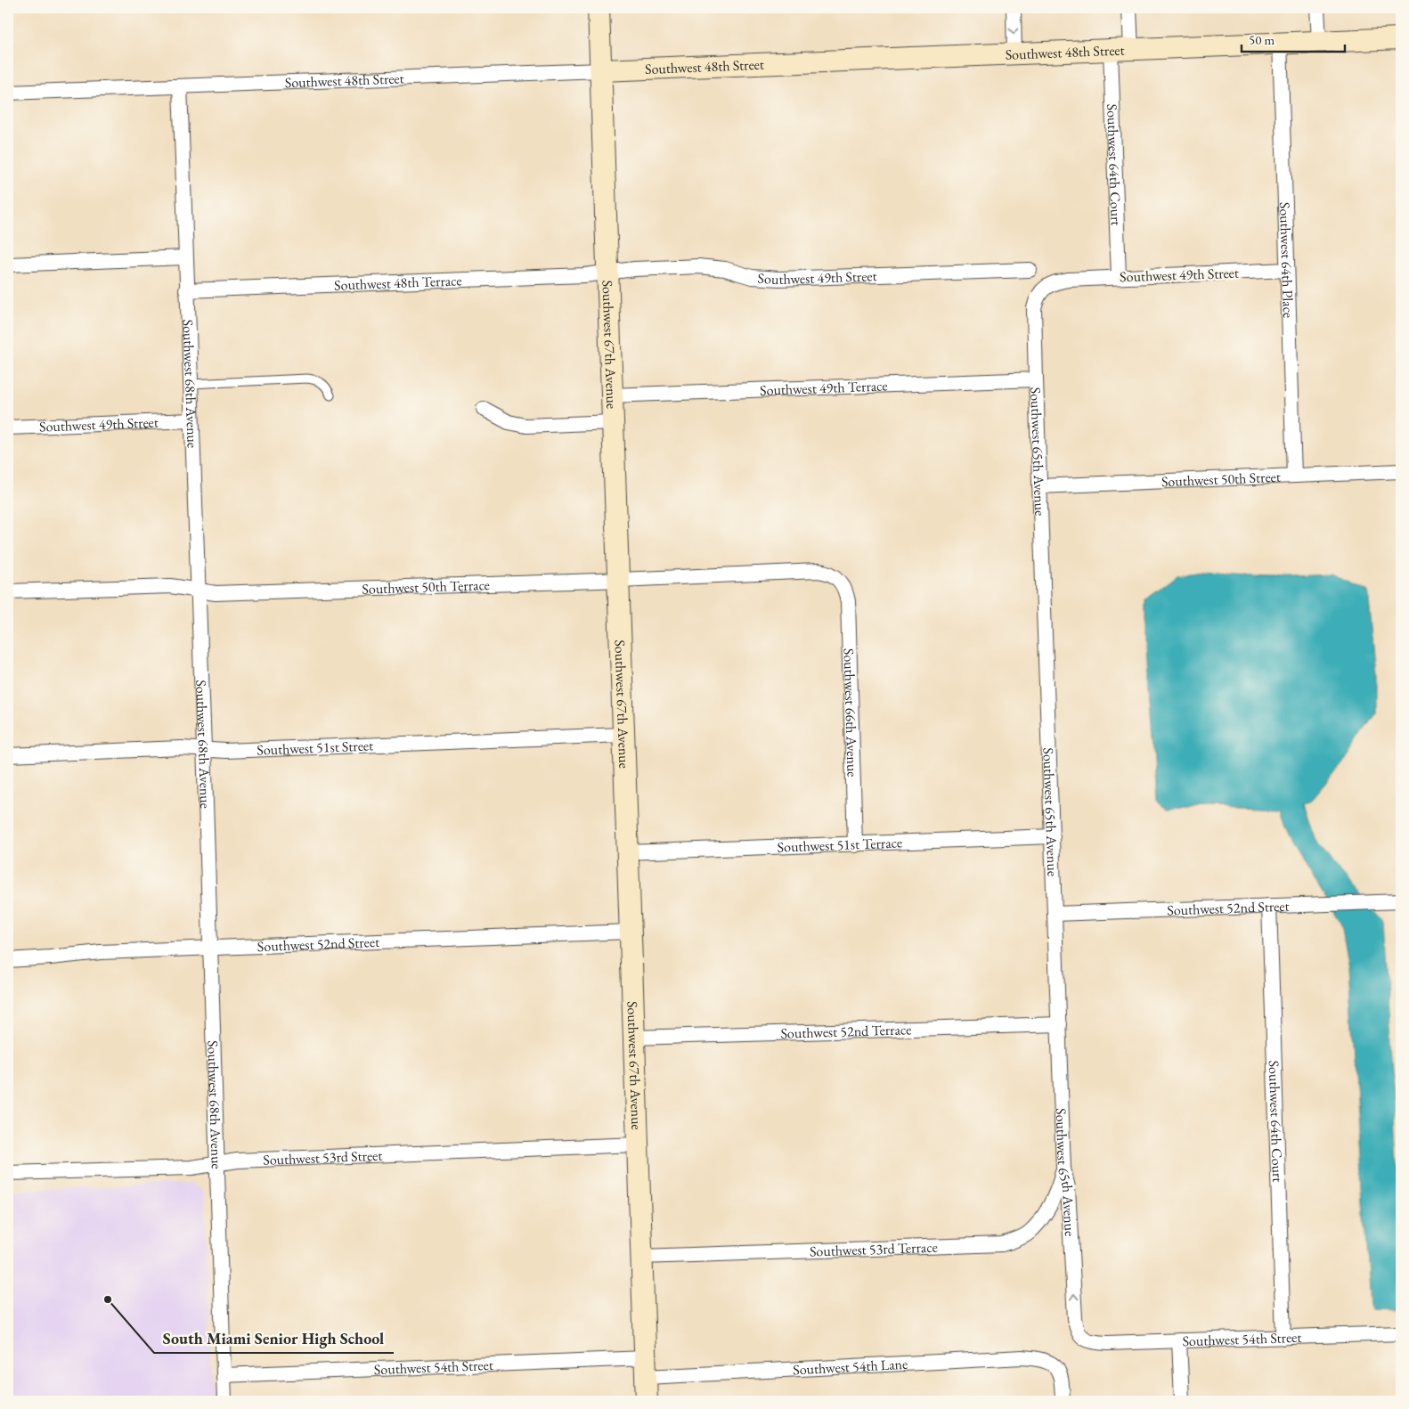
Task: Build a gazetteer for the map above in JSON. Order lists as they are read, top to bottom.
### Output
{
  "streets": {
    "main road": ["Southwest 48th Street", "Southwest 67th Avenue"],
    "street": [
      "Southwest 64th Court",
      "Southwest 64th Place",
      "Southwest 49th Street",
      "Southwest 48th Terrace",
      "Southwest 68th Avenue",
      "Southwest 49th Terrace",
      "Southwest 65th Avenue",
      "Southwest 50th Street",
      "Southwest 50th Terrace",
      "Southwest 66th Avenue",
      "Southwest 51st Street",
      "Southwest 51st Terrace",
      "Southwest 52nd Street",
      "Southwest 52nd Terrace",
      "Southwest 53rd Street",
      "Southwest 53rd Terrace",
      "Southwest 54th Street",
      "Southwest 54th Lane"
    ]
  },
  "crossings": [
    ["Southwest 48th Street", "Southwest 64th Court"],
    ["Southwest 48th Street", "Southwest 64th Place"],
    ["Southwest 48th Street", "Southwest 67th Avenue"],
    ["Southwest 48th Street", "Southwest 68th Avenue"],
    ["Southwest 64th Court", "Southwest 49th Street"],
    ["Southwest 64th Court", "Southwest 52nd Street"],
    ["Southwest 64th Court", "Southwest 54th Street"],
    ["Southwest 64th Place", "Southwest 49th Street"],
    ["Southwest 64th Place", "Southwest 50th Street"],
    ["Southwest 49th Street", "Southwest 48th Terrace"],
    ["Southwest 49th Street", "Southwest 67th Avenue"],
    ["Southwest 49th Street", "Southwest 68th Avenue"],
    ["Southwest 49th Street", "Southwest 65th Avenue"],
    ["Southwest 48th Terrace", "Southwest 67th Avenue"],
    ["Southwest 48th Terrace", "Southwest 68th Avenue"],
    ["Southwest 67th Avenue", "Southwest 49th Terrace"],
    ["Southwest 67th Avenue", "Southwest 50th Terrace"],
    ["Southwest 67th Avenue", "Southwest 51st Street"],
    ["Southwest 67th Avenue", "Southwest 51st Terrace"],
    ["Southwest 67th Avenue", "Southwest 52nd Street"],
    ["Southwest 67th Avenue", "Southwest 52nd Terrace"],
    ["Southwest 67th Avenue", "Southwest 53rd Street"],
    ["Southwest 67th Avenue", "Southwest 53rd Terrace"],
    ["Southwest 67th Avenue", "Southwest 54th Street"],
    ["Southwest 67th Avenue", "Southwest 54th Lane"],
    ["Southwest 68th Avenue", "Southwest 50th Terrace"],
    ["Southwest 68th Avenue", "Southwest 51st Street"],
    ["Southwest 68th Avenue", "Southwest 52nd Street"],
    ["Southwest 68th Avenue", "Southwest 53rd Street"],
    ["Southwest 68th Avenue", "Southwest 54th Street"],
    ["Southwest 49th Terrace", "Southwest 65th Avenue"],
    ["Southwest 65th Avenue", "Southwest 50th Street"],
    ["Southwest 65th Avenue", "Southwest 51st Terrace"],
    ["Southwest 65th Avenue", "Southwest 52nd Street"],
    ["Southwest 65th Avenue", "Southwest 52nd Terrace"],
    ["Southwest 65th Avenue", "Southwest 53rd Terrace"],
    ["Southwest 65th Avenue", "Southwest 54th Street"],
    ["Southwest 50th Terrace", "Southwest 66th Avenue"],
    ["Southwest 66th Avenue", "Southwest 51st Terrace"],
    ["Southwest 54th Street", "Southwest 54th Lane"]
  ],
  "places": ["South Miami Senior High School"],
  "scale_bar": "50 m"
}
